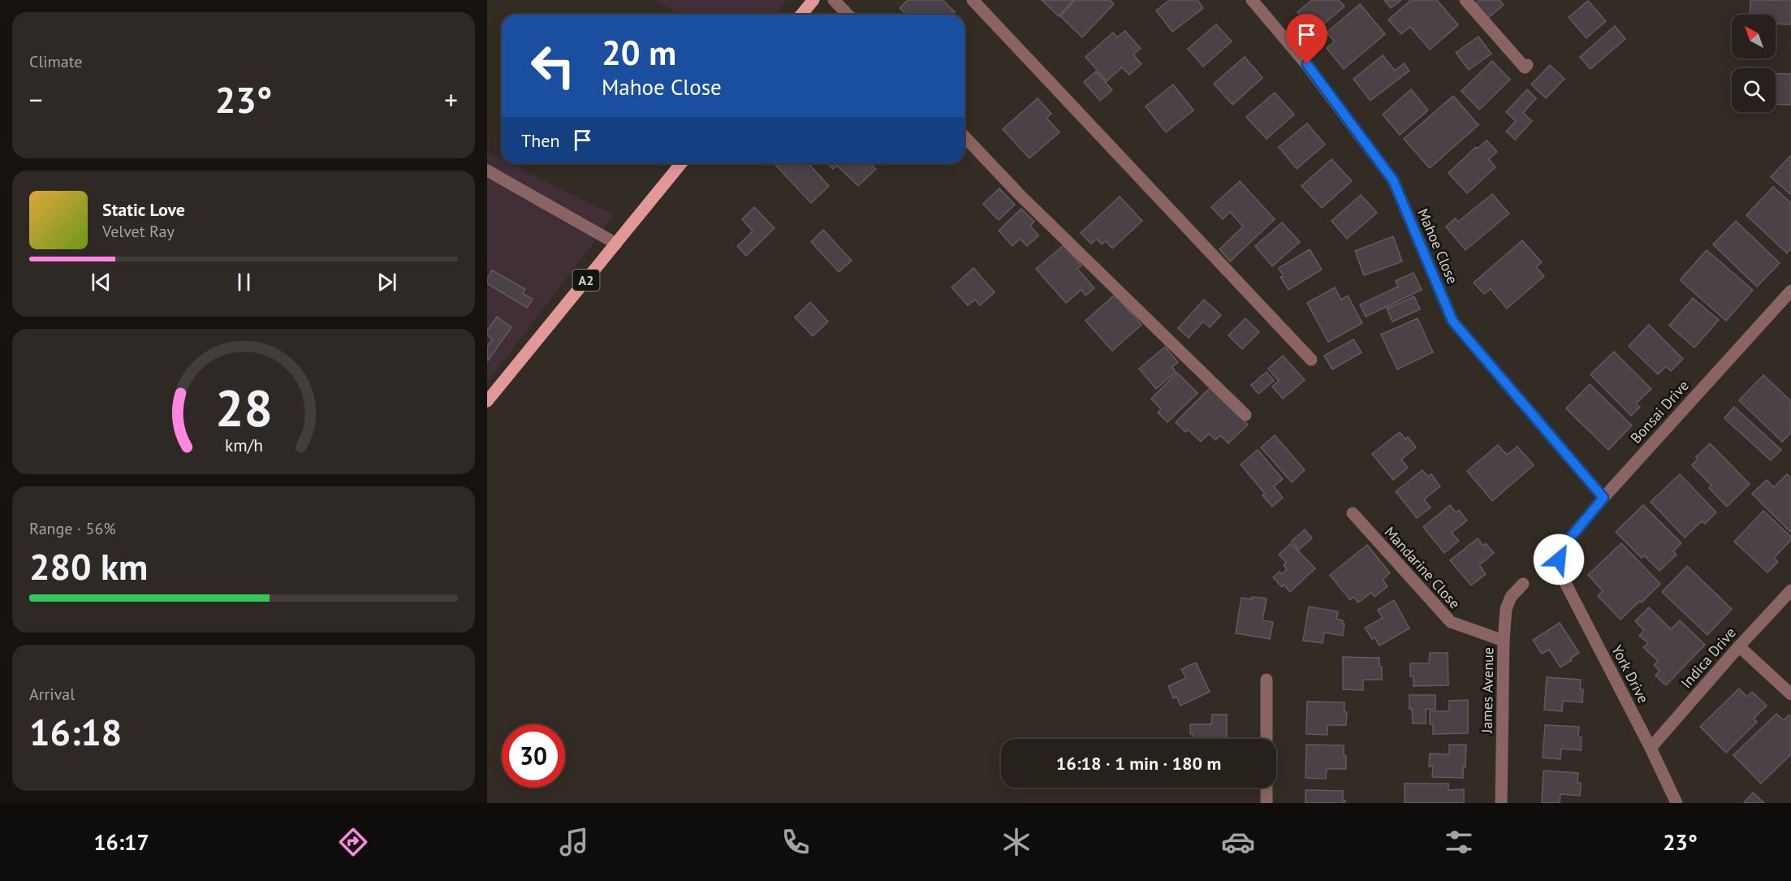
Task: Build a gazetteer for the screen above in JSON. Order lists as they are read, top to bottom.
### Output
{
  "streets": {
    "main road": ["A2"],
    "street": [
      "Mahoe Close",
      "Bonsai Drive",
      "Mandarine Close",
      "Indica Drive",
      "York Drive",
      "James Avenue"
    ]
  },
  "crossings": [
    ["Mahoe Close", "Bonsai Drive"],
    ["Bonsai Drive", "York Drive"],
    ["Mandarine Close", "James Avenue"],
    ["Indica Drive", "York Drive"]
  ],
  "north": "top left",
  "page": {
    "tile": [
      "Climate",
      ["Range · 56%", "280 km"],
      ["Arrival", "16:18"]
    ],
    "turn": ["20 m", "Mahoe Close"],
    "heat": ["−", "23°", "+"],
    "then": "Then",
    "song": ["Static Love", "Velvet Ray"],
    "limit": "30",
    "trip": "16:18 · 1 min · 180 m",
    "tabs": ["16:17", "23°"],
    "gauge": ["28", "km/h"]
  }
}
